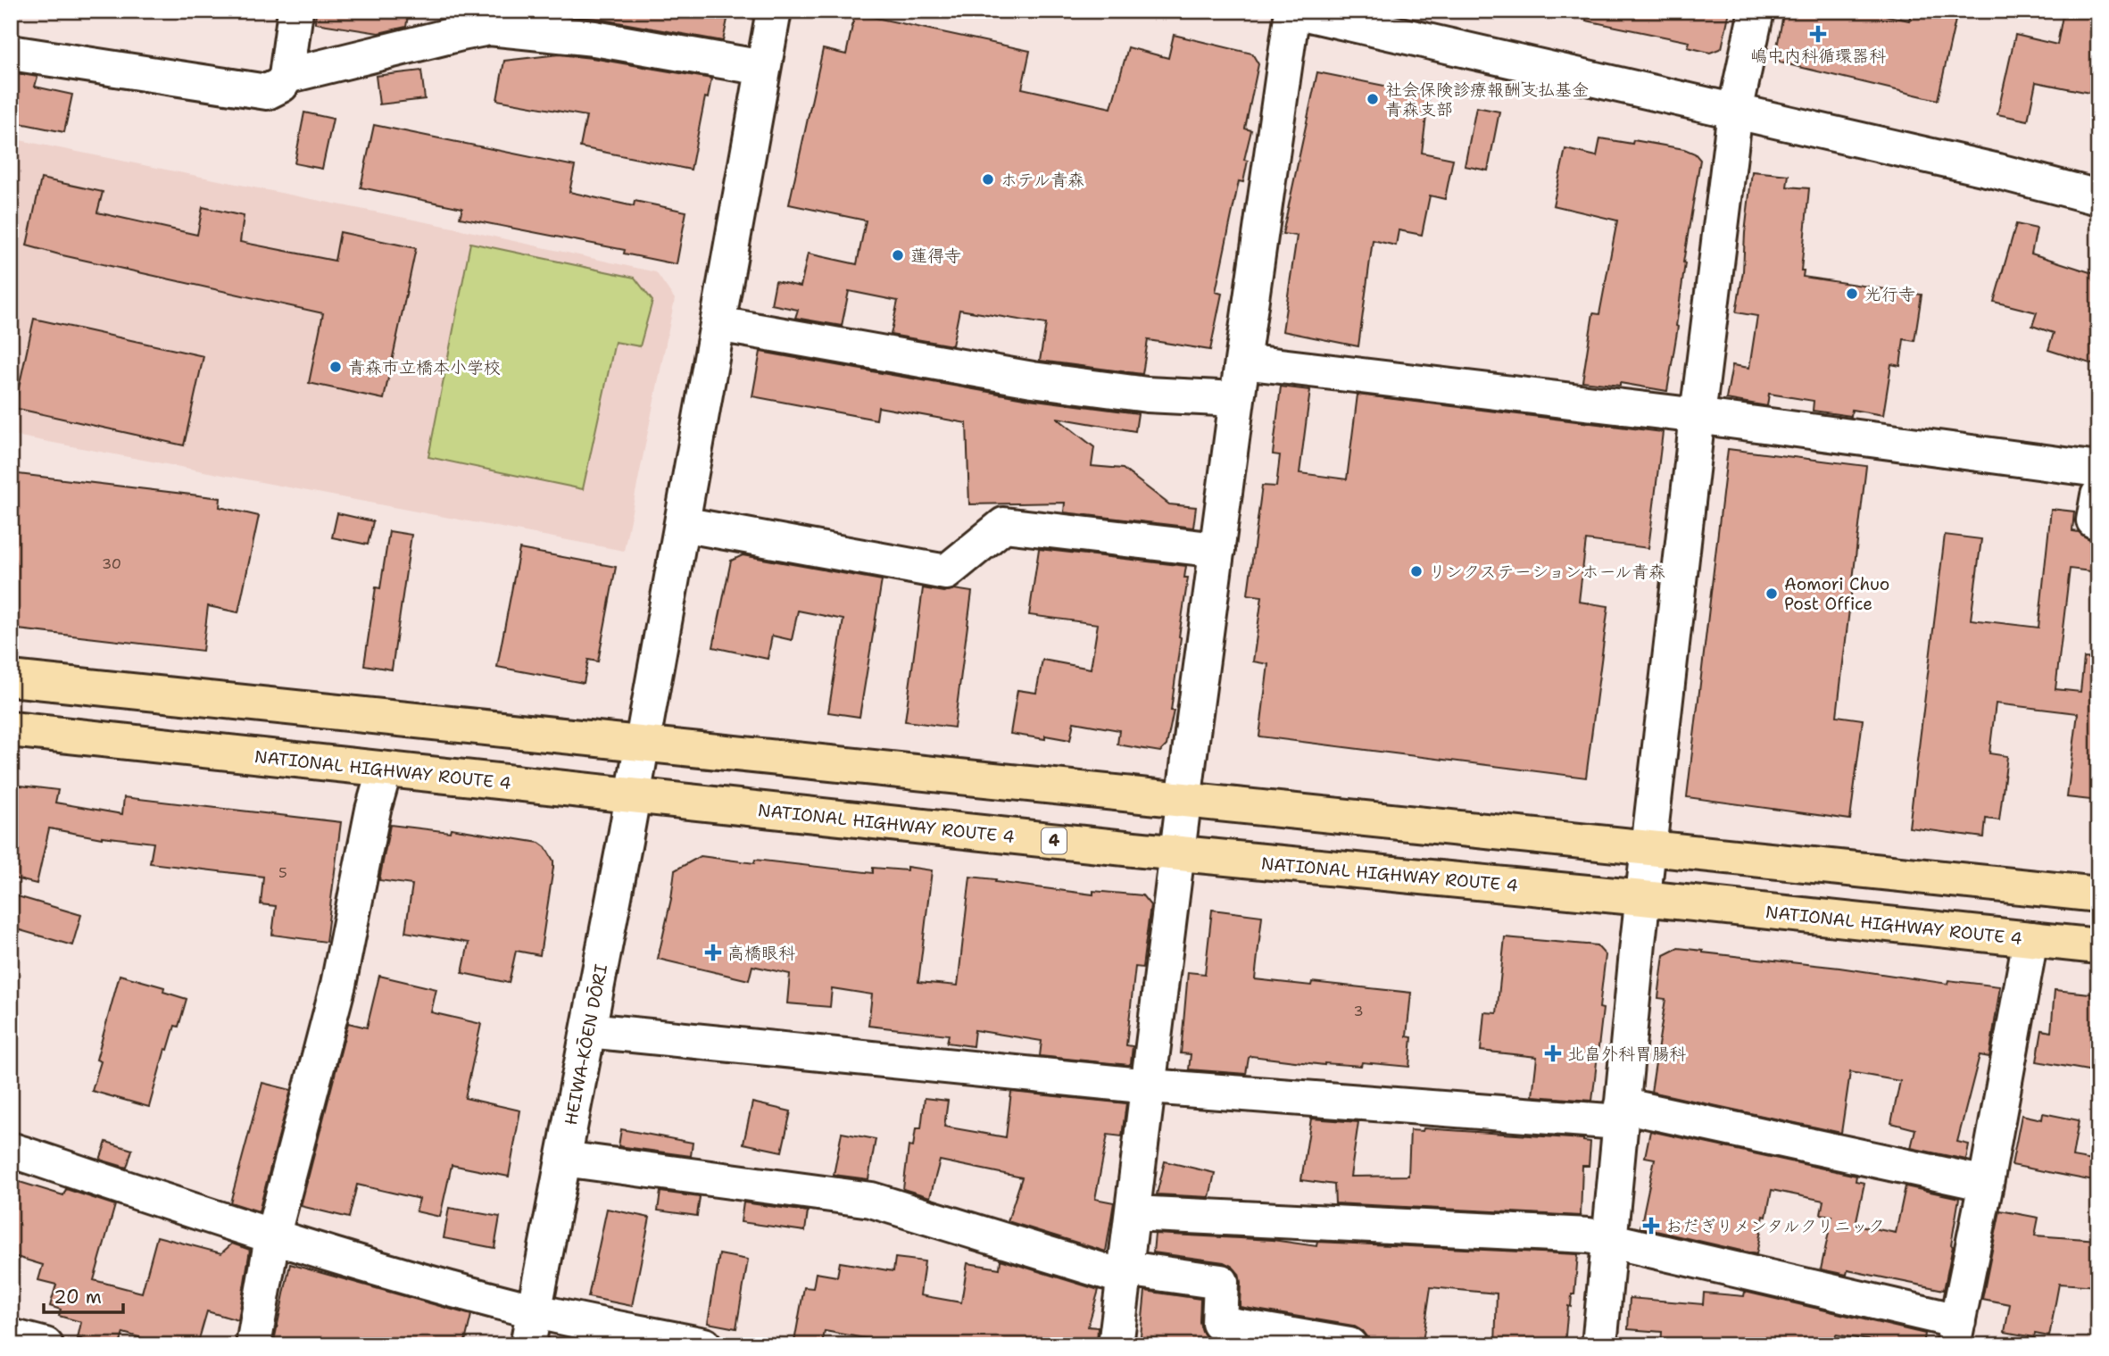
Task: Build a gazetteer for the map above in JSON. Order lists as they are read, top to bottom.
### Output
{
  "streets": {
    "highway": ["NATIONAL HIGHWAY ROUTE 4", "4"],
    "street": ["HEIWA-KŌEN DŌRI"]
  },
  "crossings": [
    ["NATIONAL HIGHWAY ROUTE 4", "HEIWA-KŌEN DŌRI"]
  ],
  "places": {
    "health": [
      "嶋中内科循環器科",
      "高橋眼科",
      "北畠外科胃腸科",
      "おだぎりメンタルクリニック"
    ],
    "other": [
      "社会保険診療報酬支払基金 青森支部",
      "ホテル青森",
      "蓮得寺",
      "光行寺",
      "青森市立橋本小学校",
      "リンクステーションホール青森",
      "Aomori Chuo Post Office"
    ]
  },
  "house_numbers": ["30", "5", "3"],
  "scale_bar": "20 m"
}
